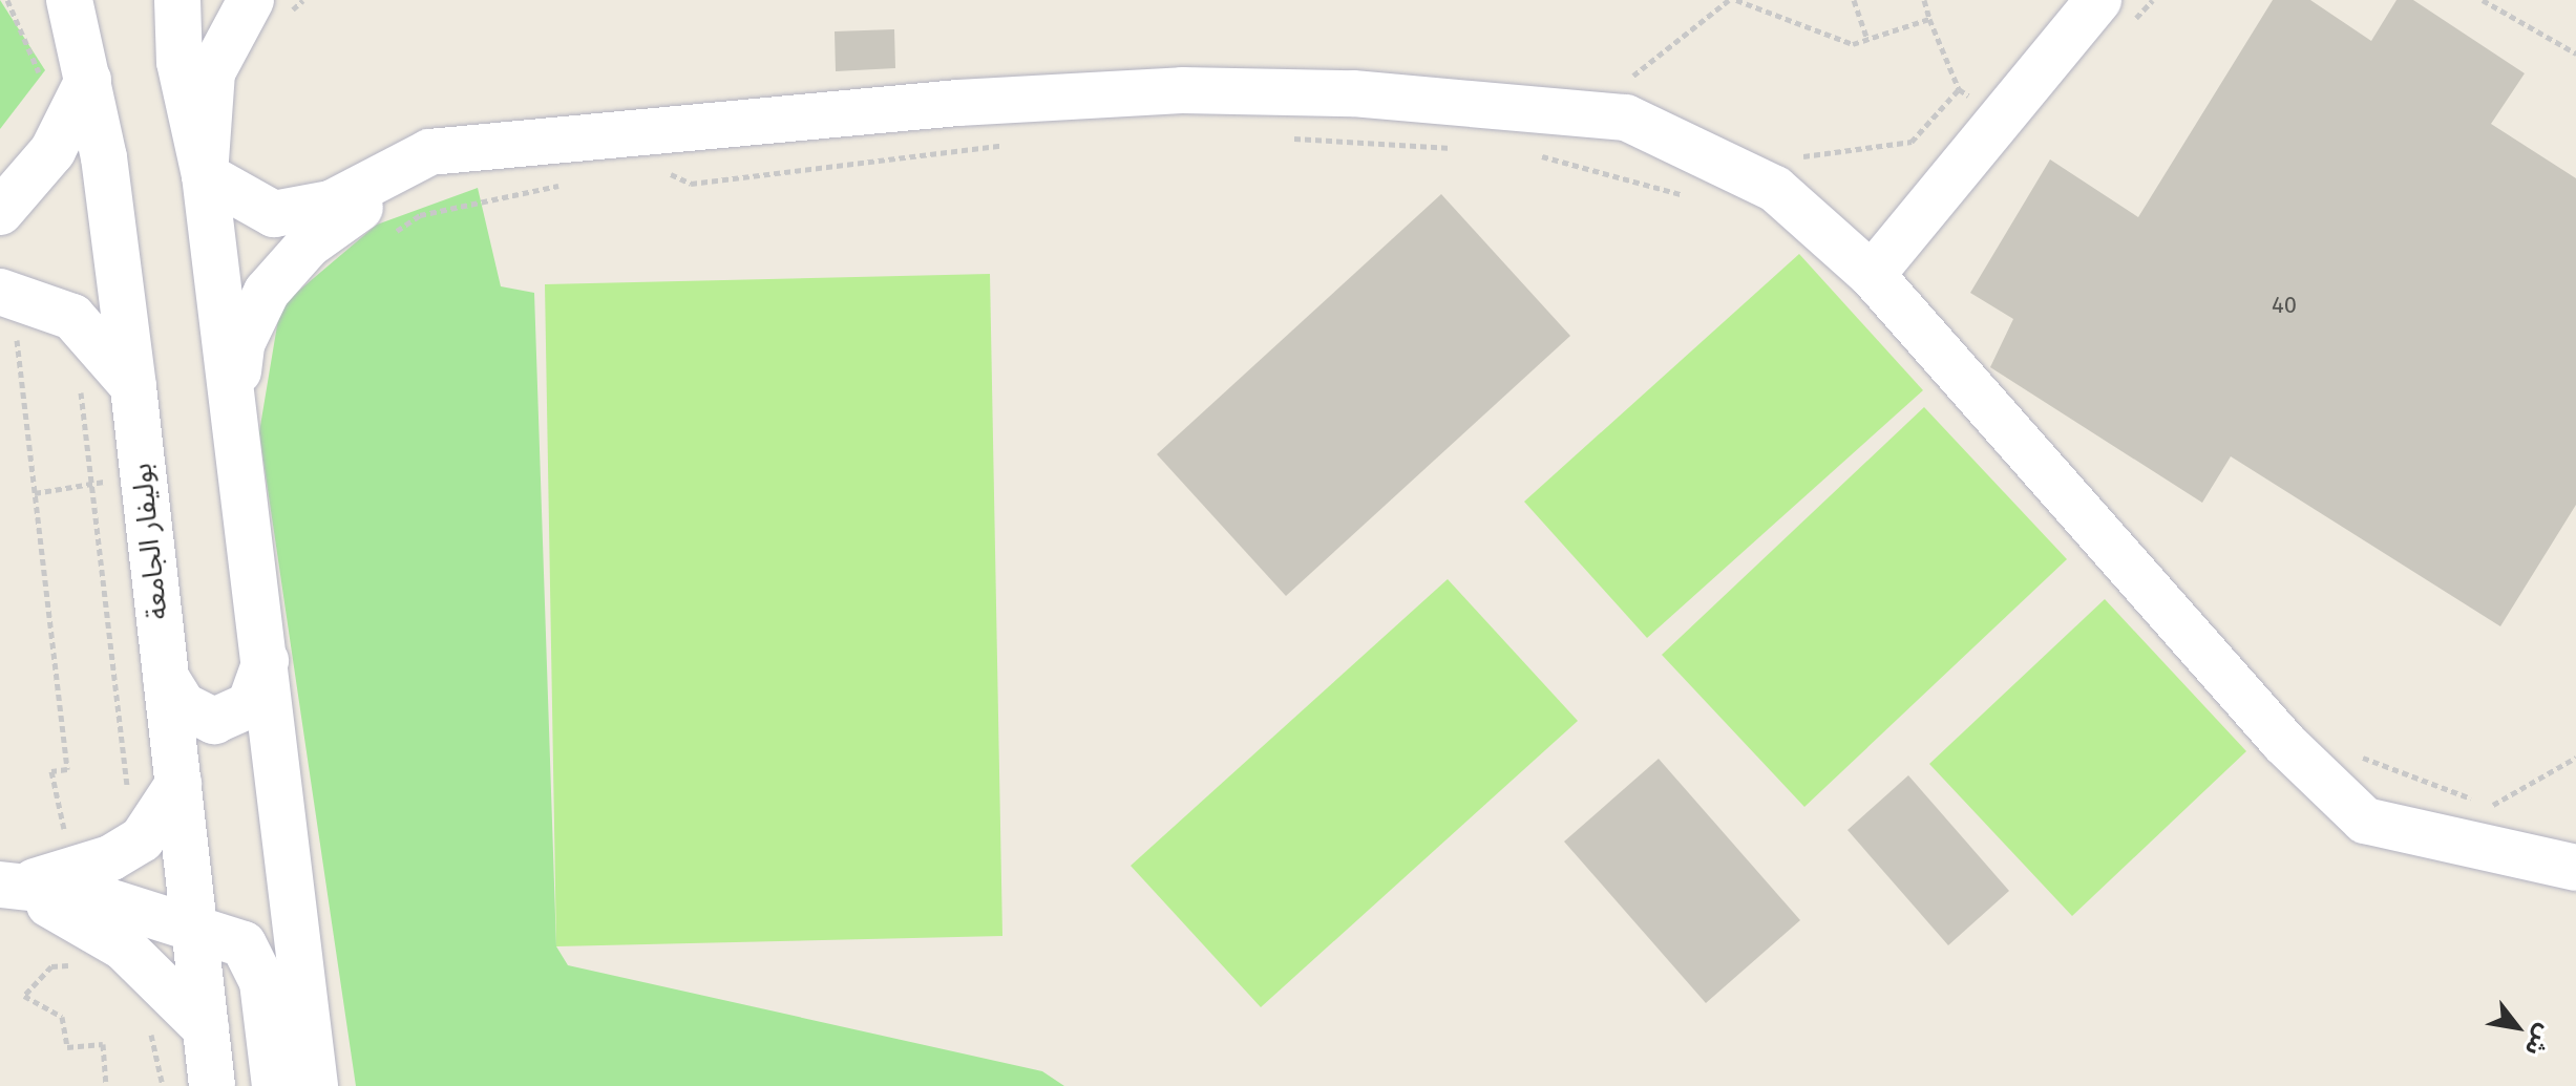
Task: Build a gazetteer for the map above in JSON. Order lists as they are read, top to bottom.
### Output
{
  "streets": {
    "street": ["بوليفار الجامعة"]
  },
  "house_numbers": ["40"],
  "north": "bottom right"
}
